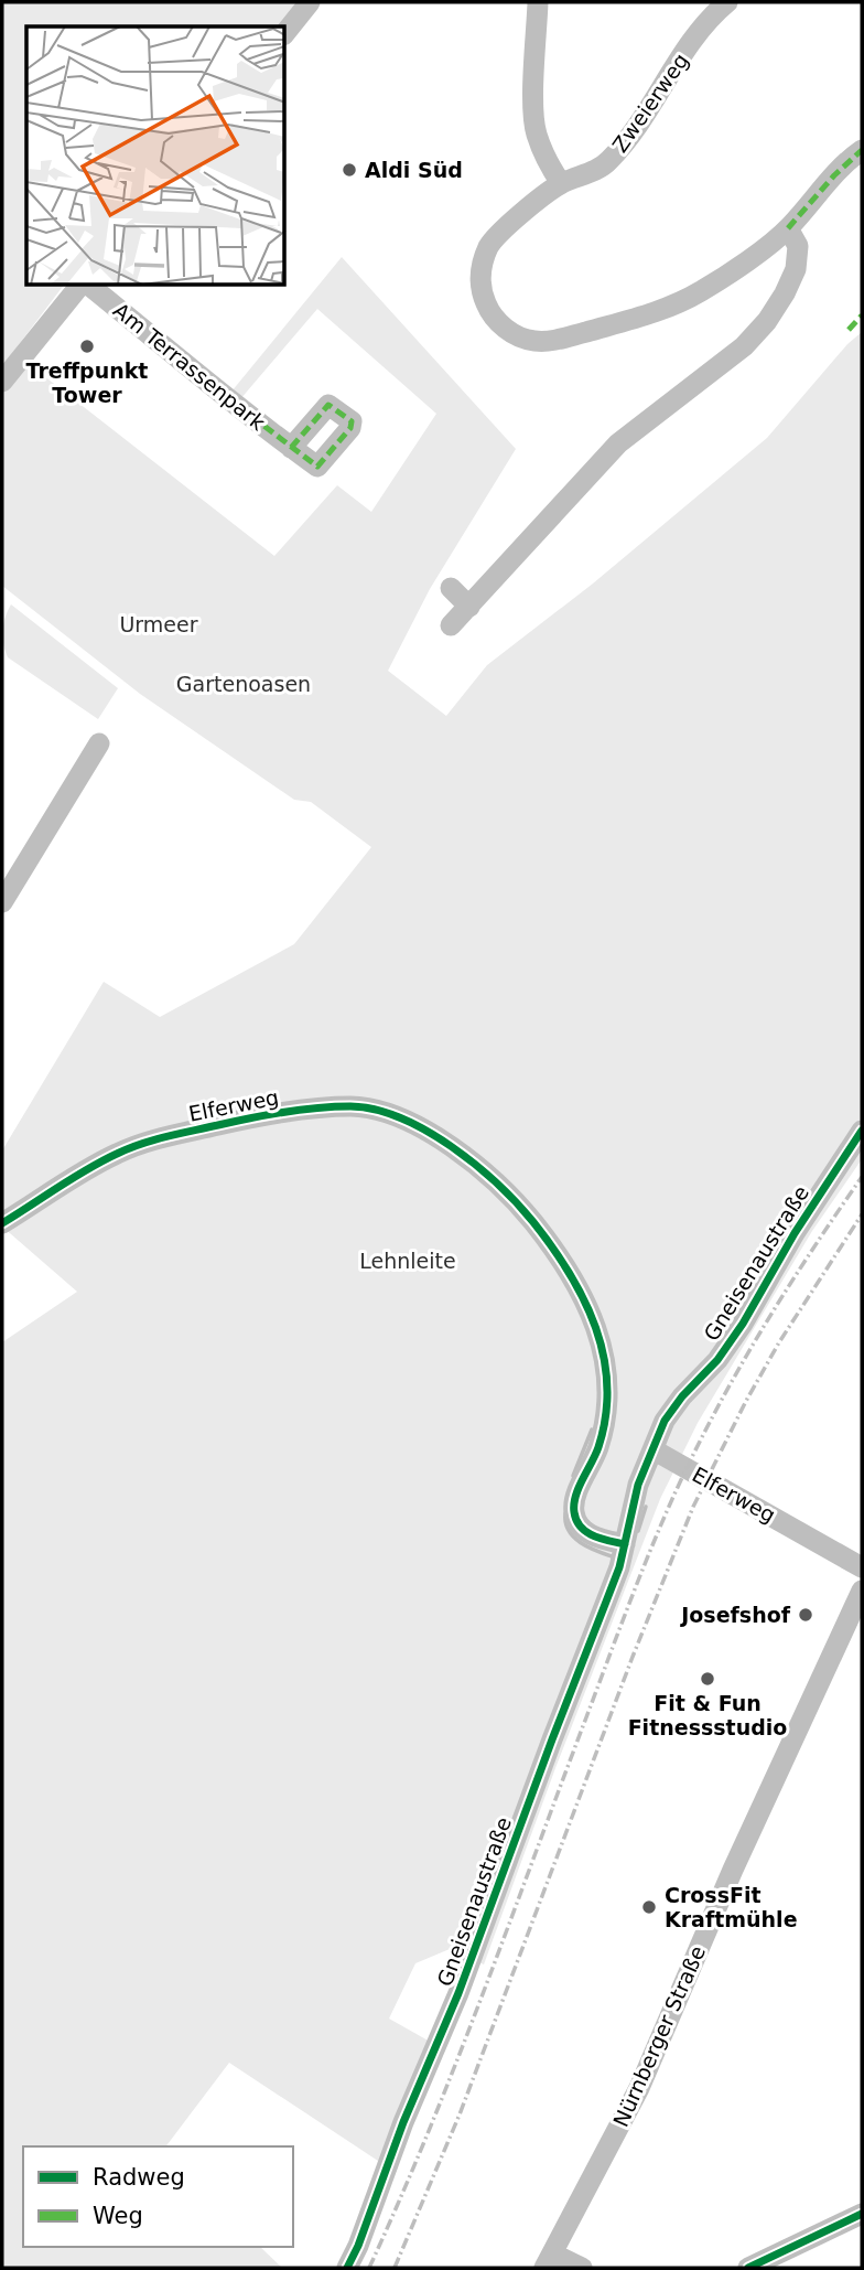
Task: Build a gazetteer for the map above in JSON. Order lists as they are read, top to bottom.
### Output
{
  "streets": {
    "street": [
      "Zweierweg",
      "Am Terrassenpark",
      "Elferweg",
      "Gneisenaustraße",
      "Nürnberger Straße"
    ]
  },
  "crossings": [
    ["Elferweg", "Gneisenaustraße"]
  ],
  "parks": ["Urmeer", "Gartenoasen", "Lehnleite"],
  "places": [
    "Aldi Süd",
    "Treffpunkt Tower",
    "Josefshof",
    "Fit & Fun Fitnessstudio",
    "CrossFit Kraftmühle"
  ],
  "legend": ["Radweg", "Weg"]
}
